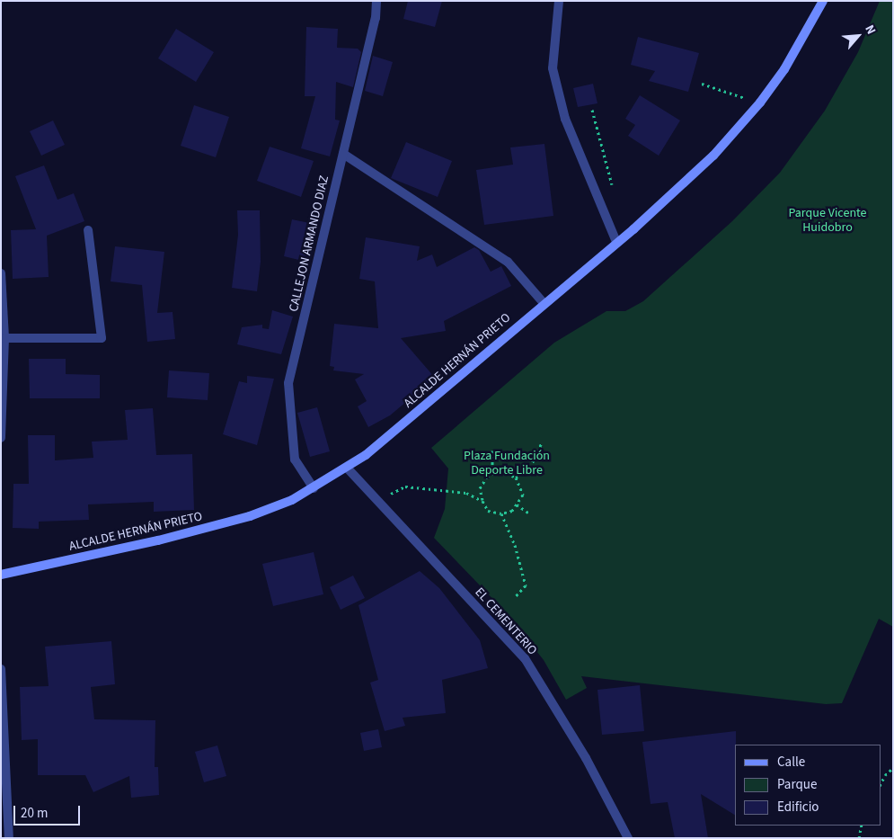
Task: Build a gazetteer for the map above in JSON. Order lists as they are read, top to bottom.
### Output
{
  "streets": {
    "main road": ["ALCALDE HERNÁN PRIETO"],
    "street": ["CALLEJON ARMANDO DIAZ", "EL CEMENTERIO"]
  },
  "crossings": [
    ["CALLEJON ARMANDO DIAZ", "ALCALDE HERNÁN PRIETO"],
    ["ALCALDE HERNÁN PRIETO", "EL CEMENTERIO"]
  ],
  "parks": ["Parque Vicente Huidobro", "Plaza Fundación Deporte Libre"],
  "legend": ["Calle", "Parque", "Edificio"],
  "scale_bar": "20 m",
  "north": "top right"
}
